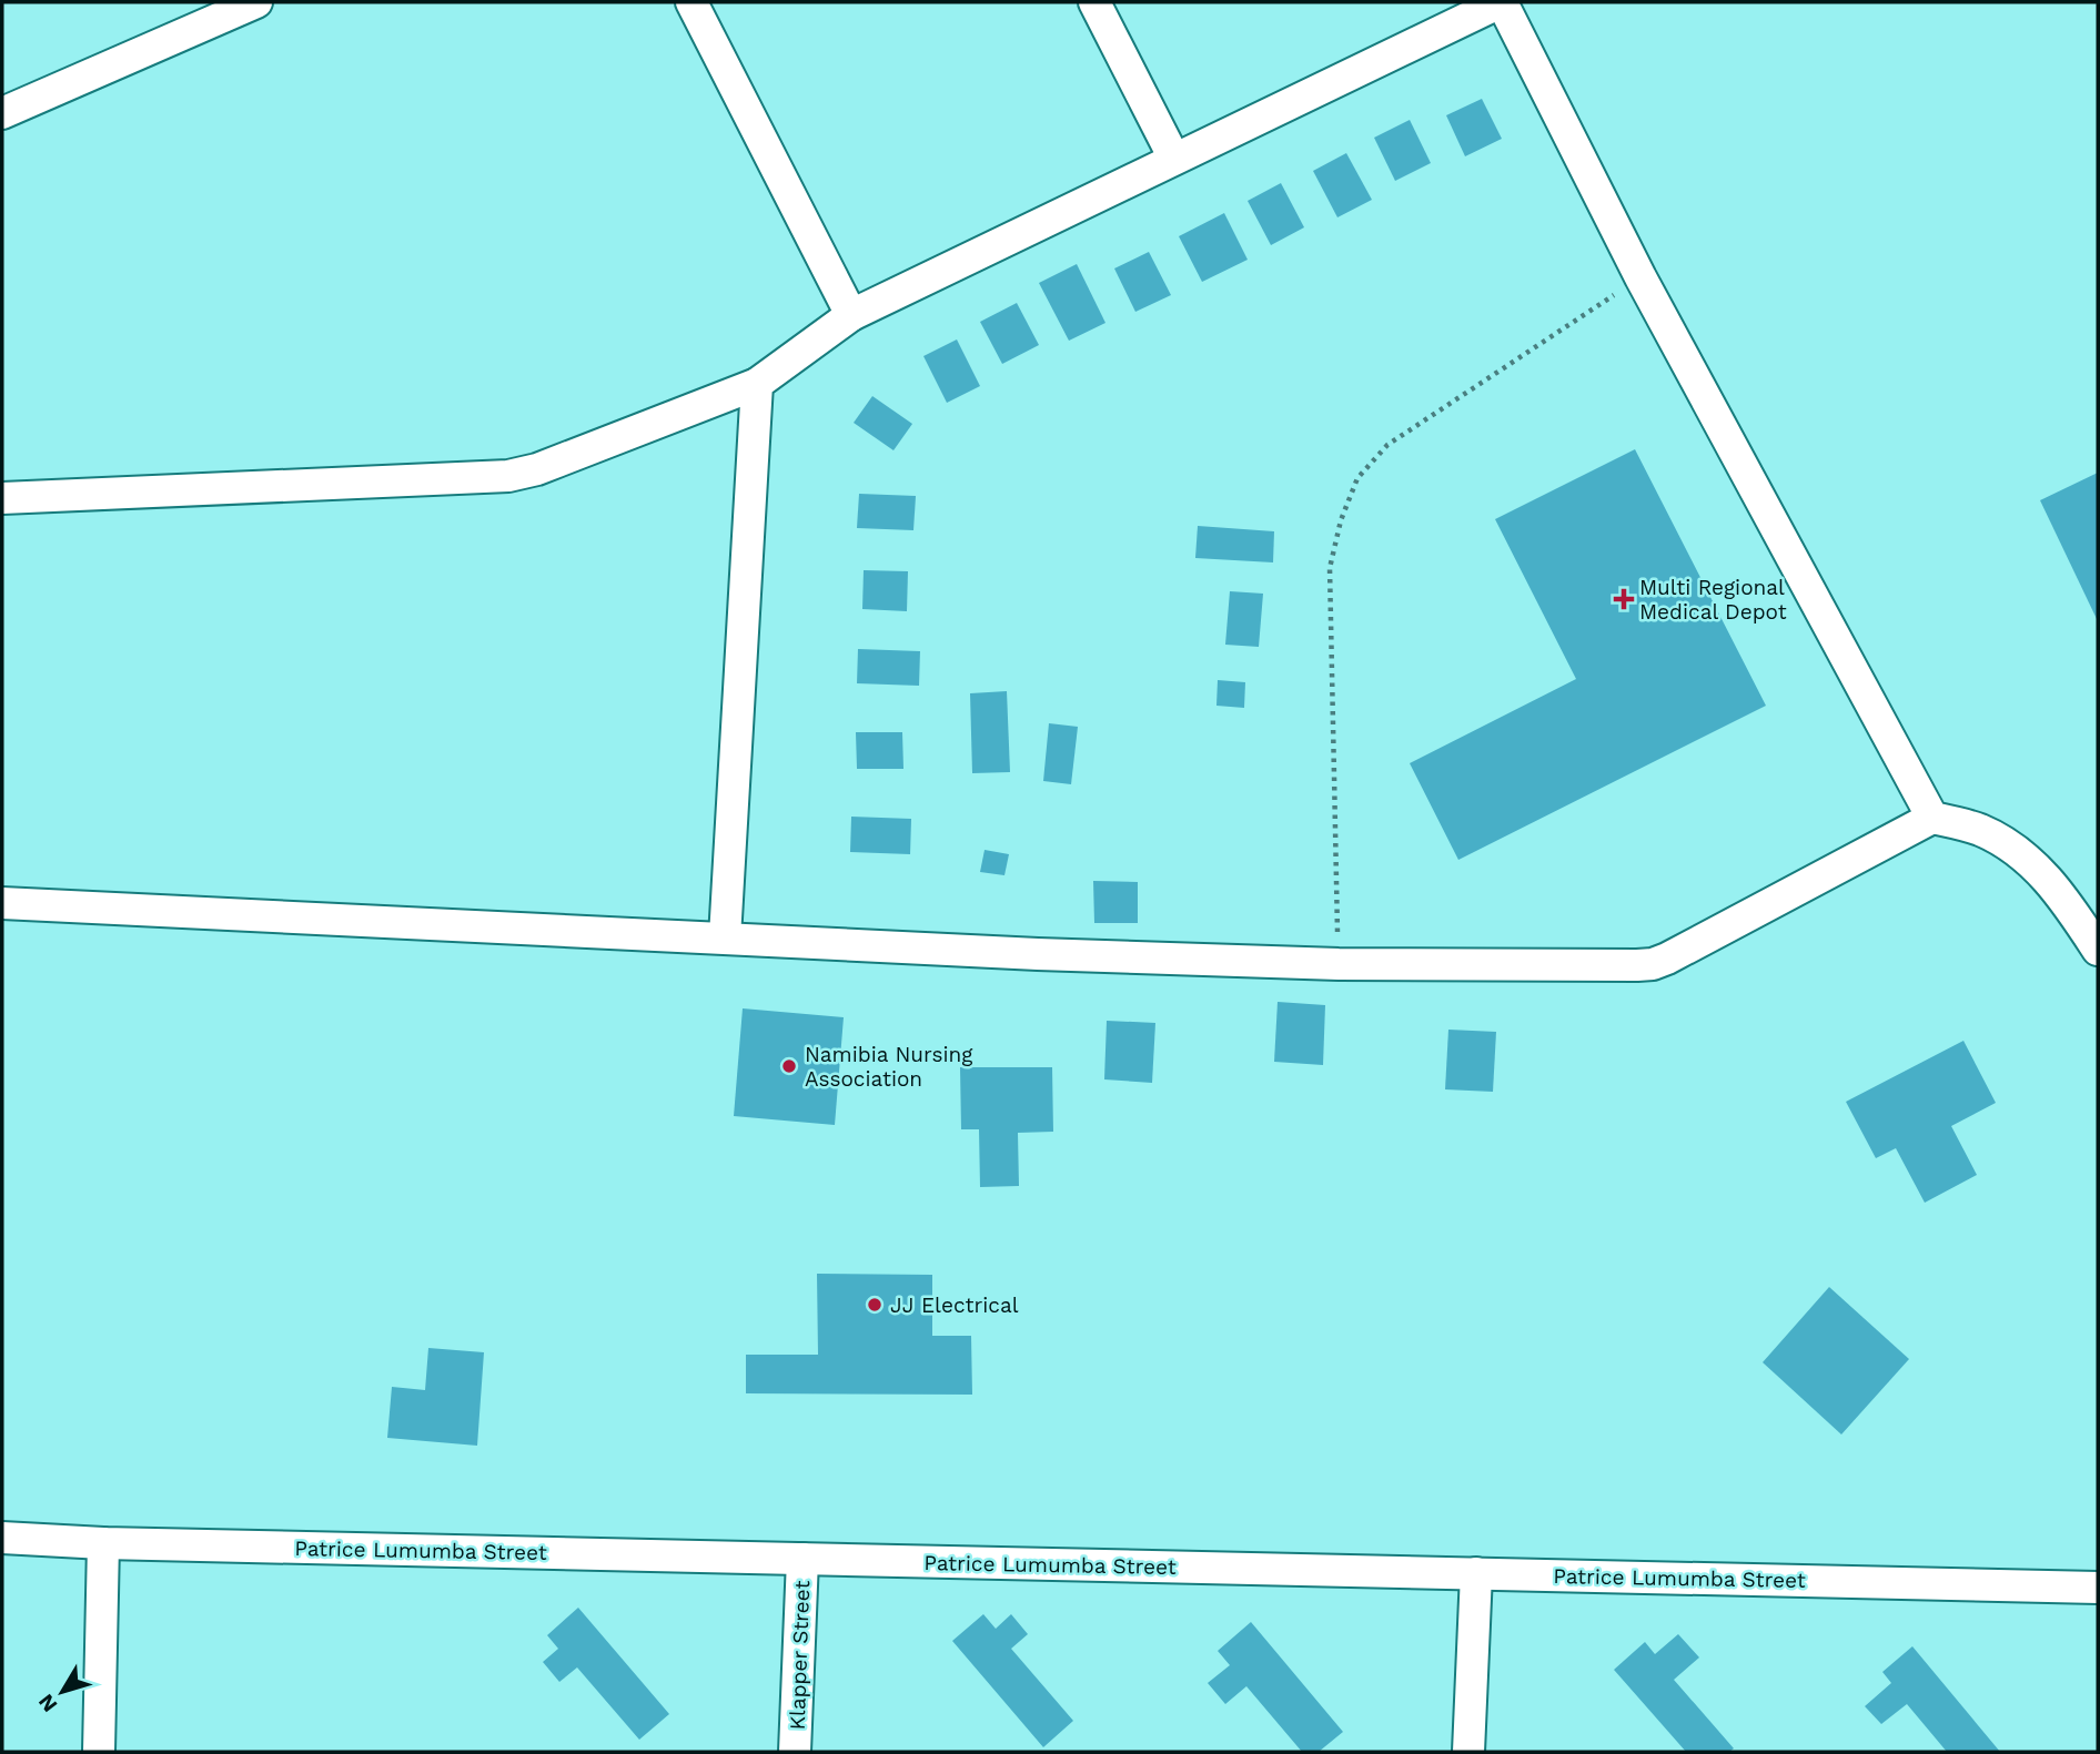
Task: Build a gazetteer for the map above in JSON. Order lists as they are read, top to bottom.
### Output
{
  "streets": {
    "street": ["Patrice Lumumba Street", "Klapper Street"]
  },
  "crossings": [
    ["Patrice Lumumba Street", "Klapper Street"]
  ],
  "places": {
    "health": ["Multi Regional Medical Depot"],
    "other": ["Namibia Nursing Association", "JJ Electrical"]
  },
  "north": "bottom left"
}
